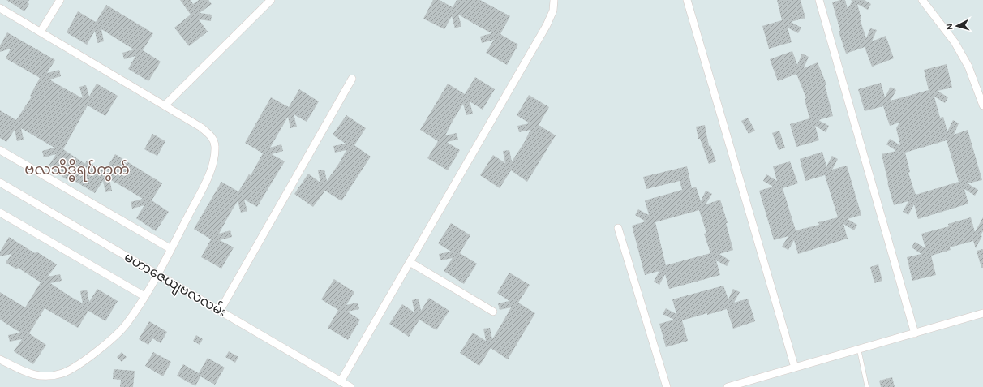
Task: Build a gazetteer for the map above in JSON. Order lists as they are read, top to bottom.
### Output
{
  "streets": {
    "street": ["မဟာဇေယျဗလလမ်း"]
  },
  "districts": ["ဗလသိဒ္ဓိရပ်ကွက်"],
  "north": "left"
}
